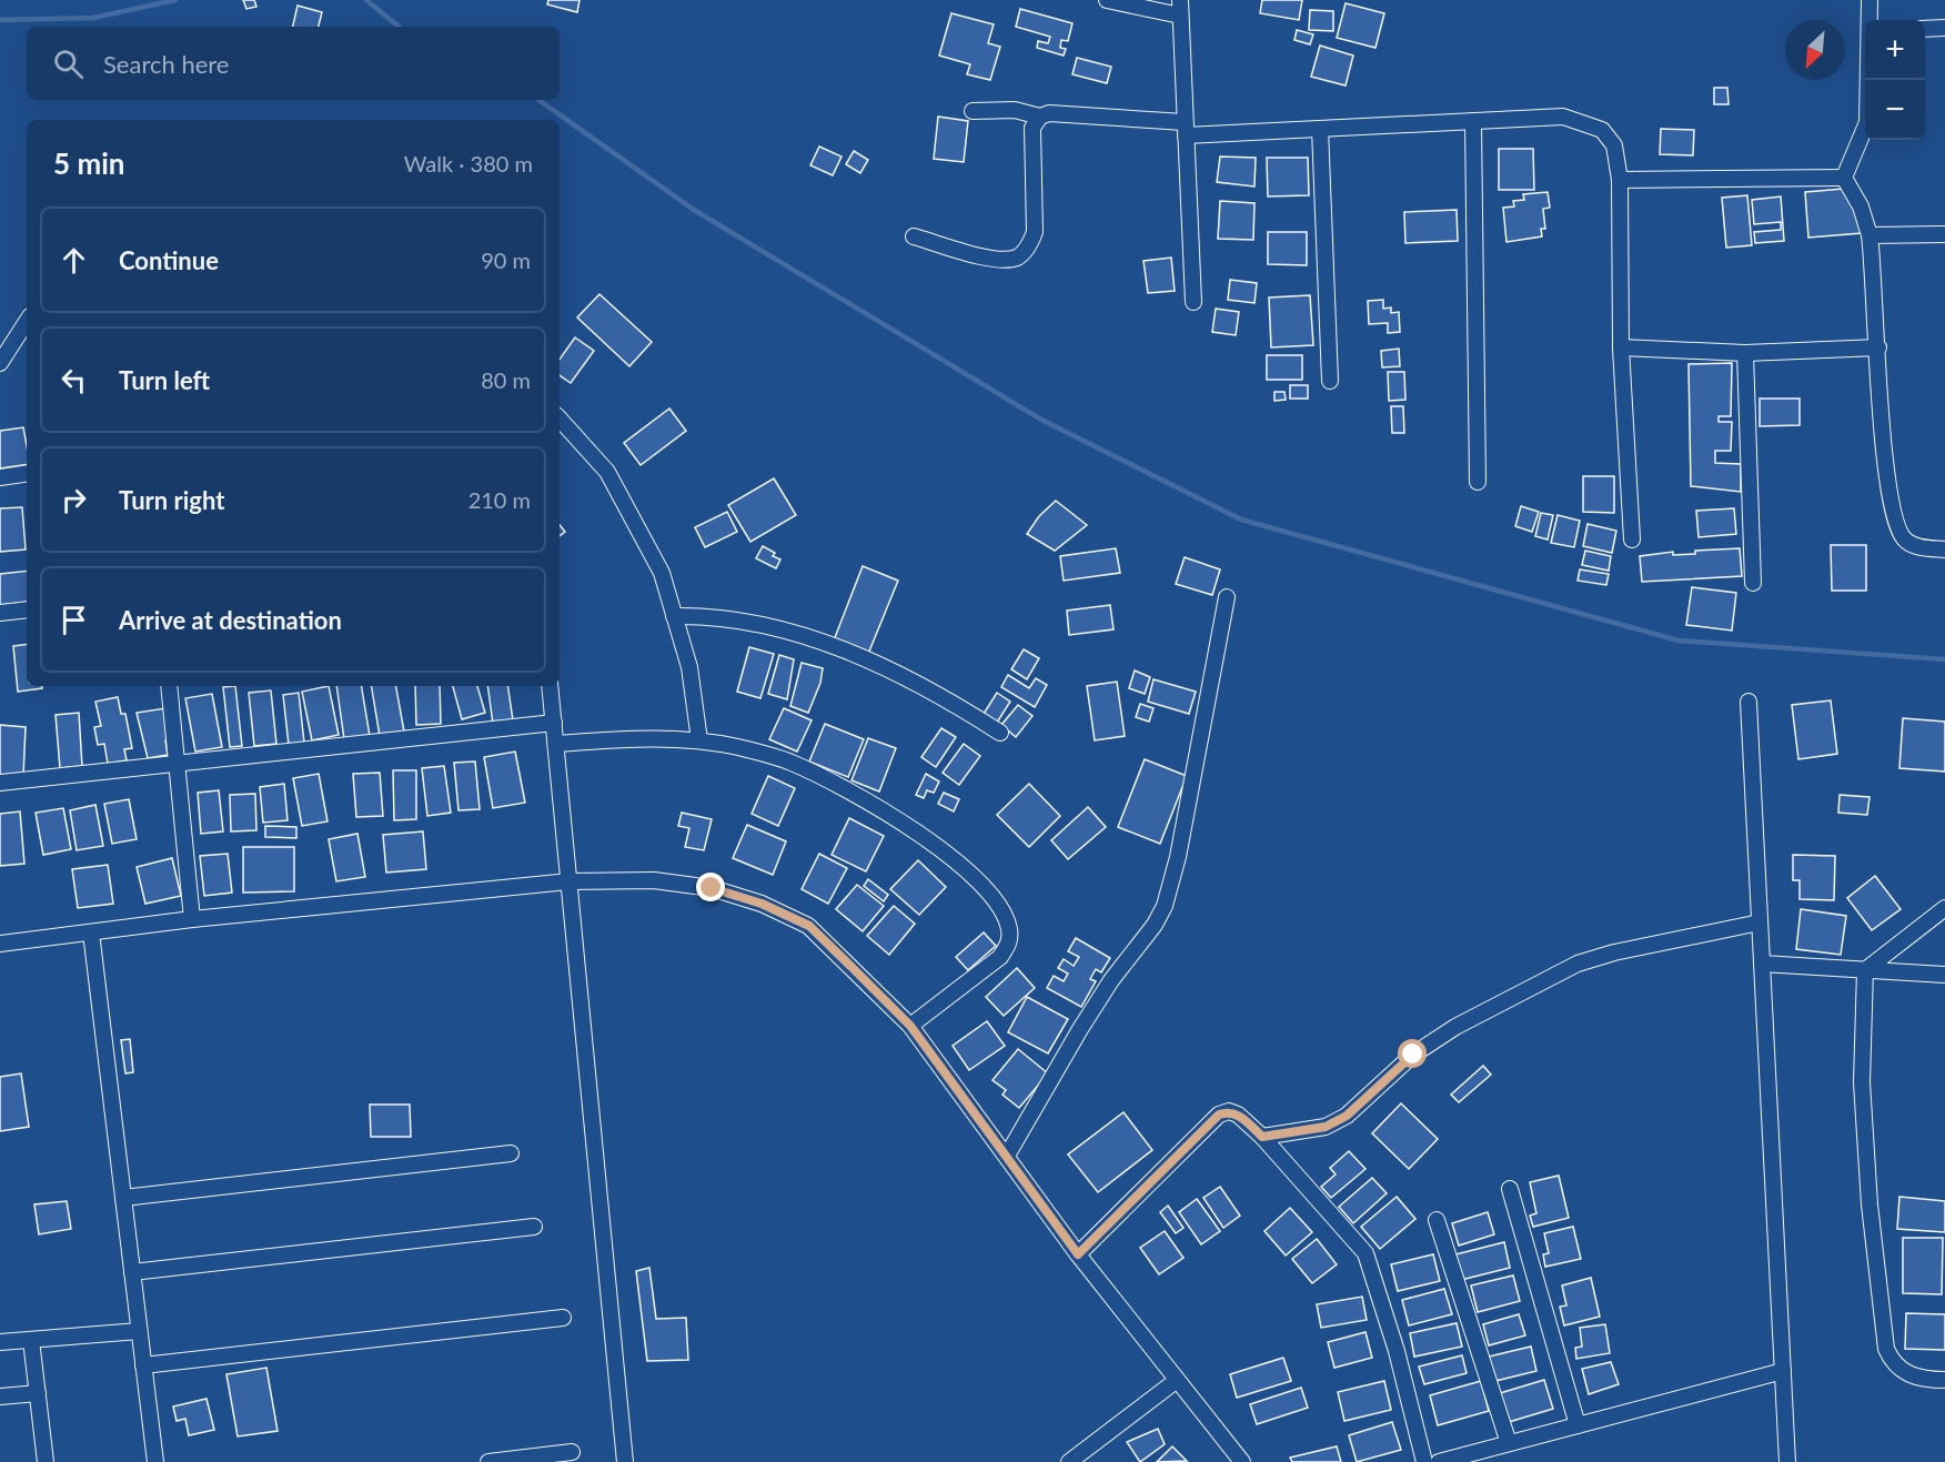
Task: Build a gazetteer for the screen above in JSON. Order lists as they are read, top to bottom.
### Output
{
  "north": "bottom left",
  "page": {
    "map_buttons": ["+", "−"],
    "search": "Search here",
    "heading": ["5 min", "Walk · 380 m"],
    "list": [
      ["Continue", "90 m"],
      ["Turn left", "80 m"],
      ["Turn right", "210 m"],
      "Arrive at destination"
    ]
  }
}
